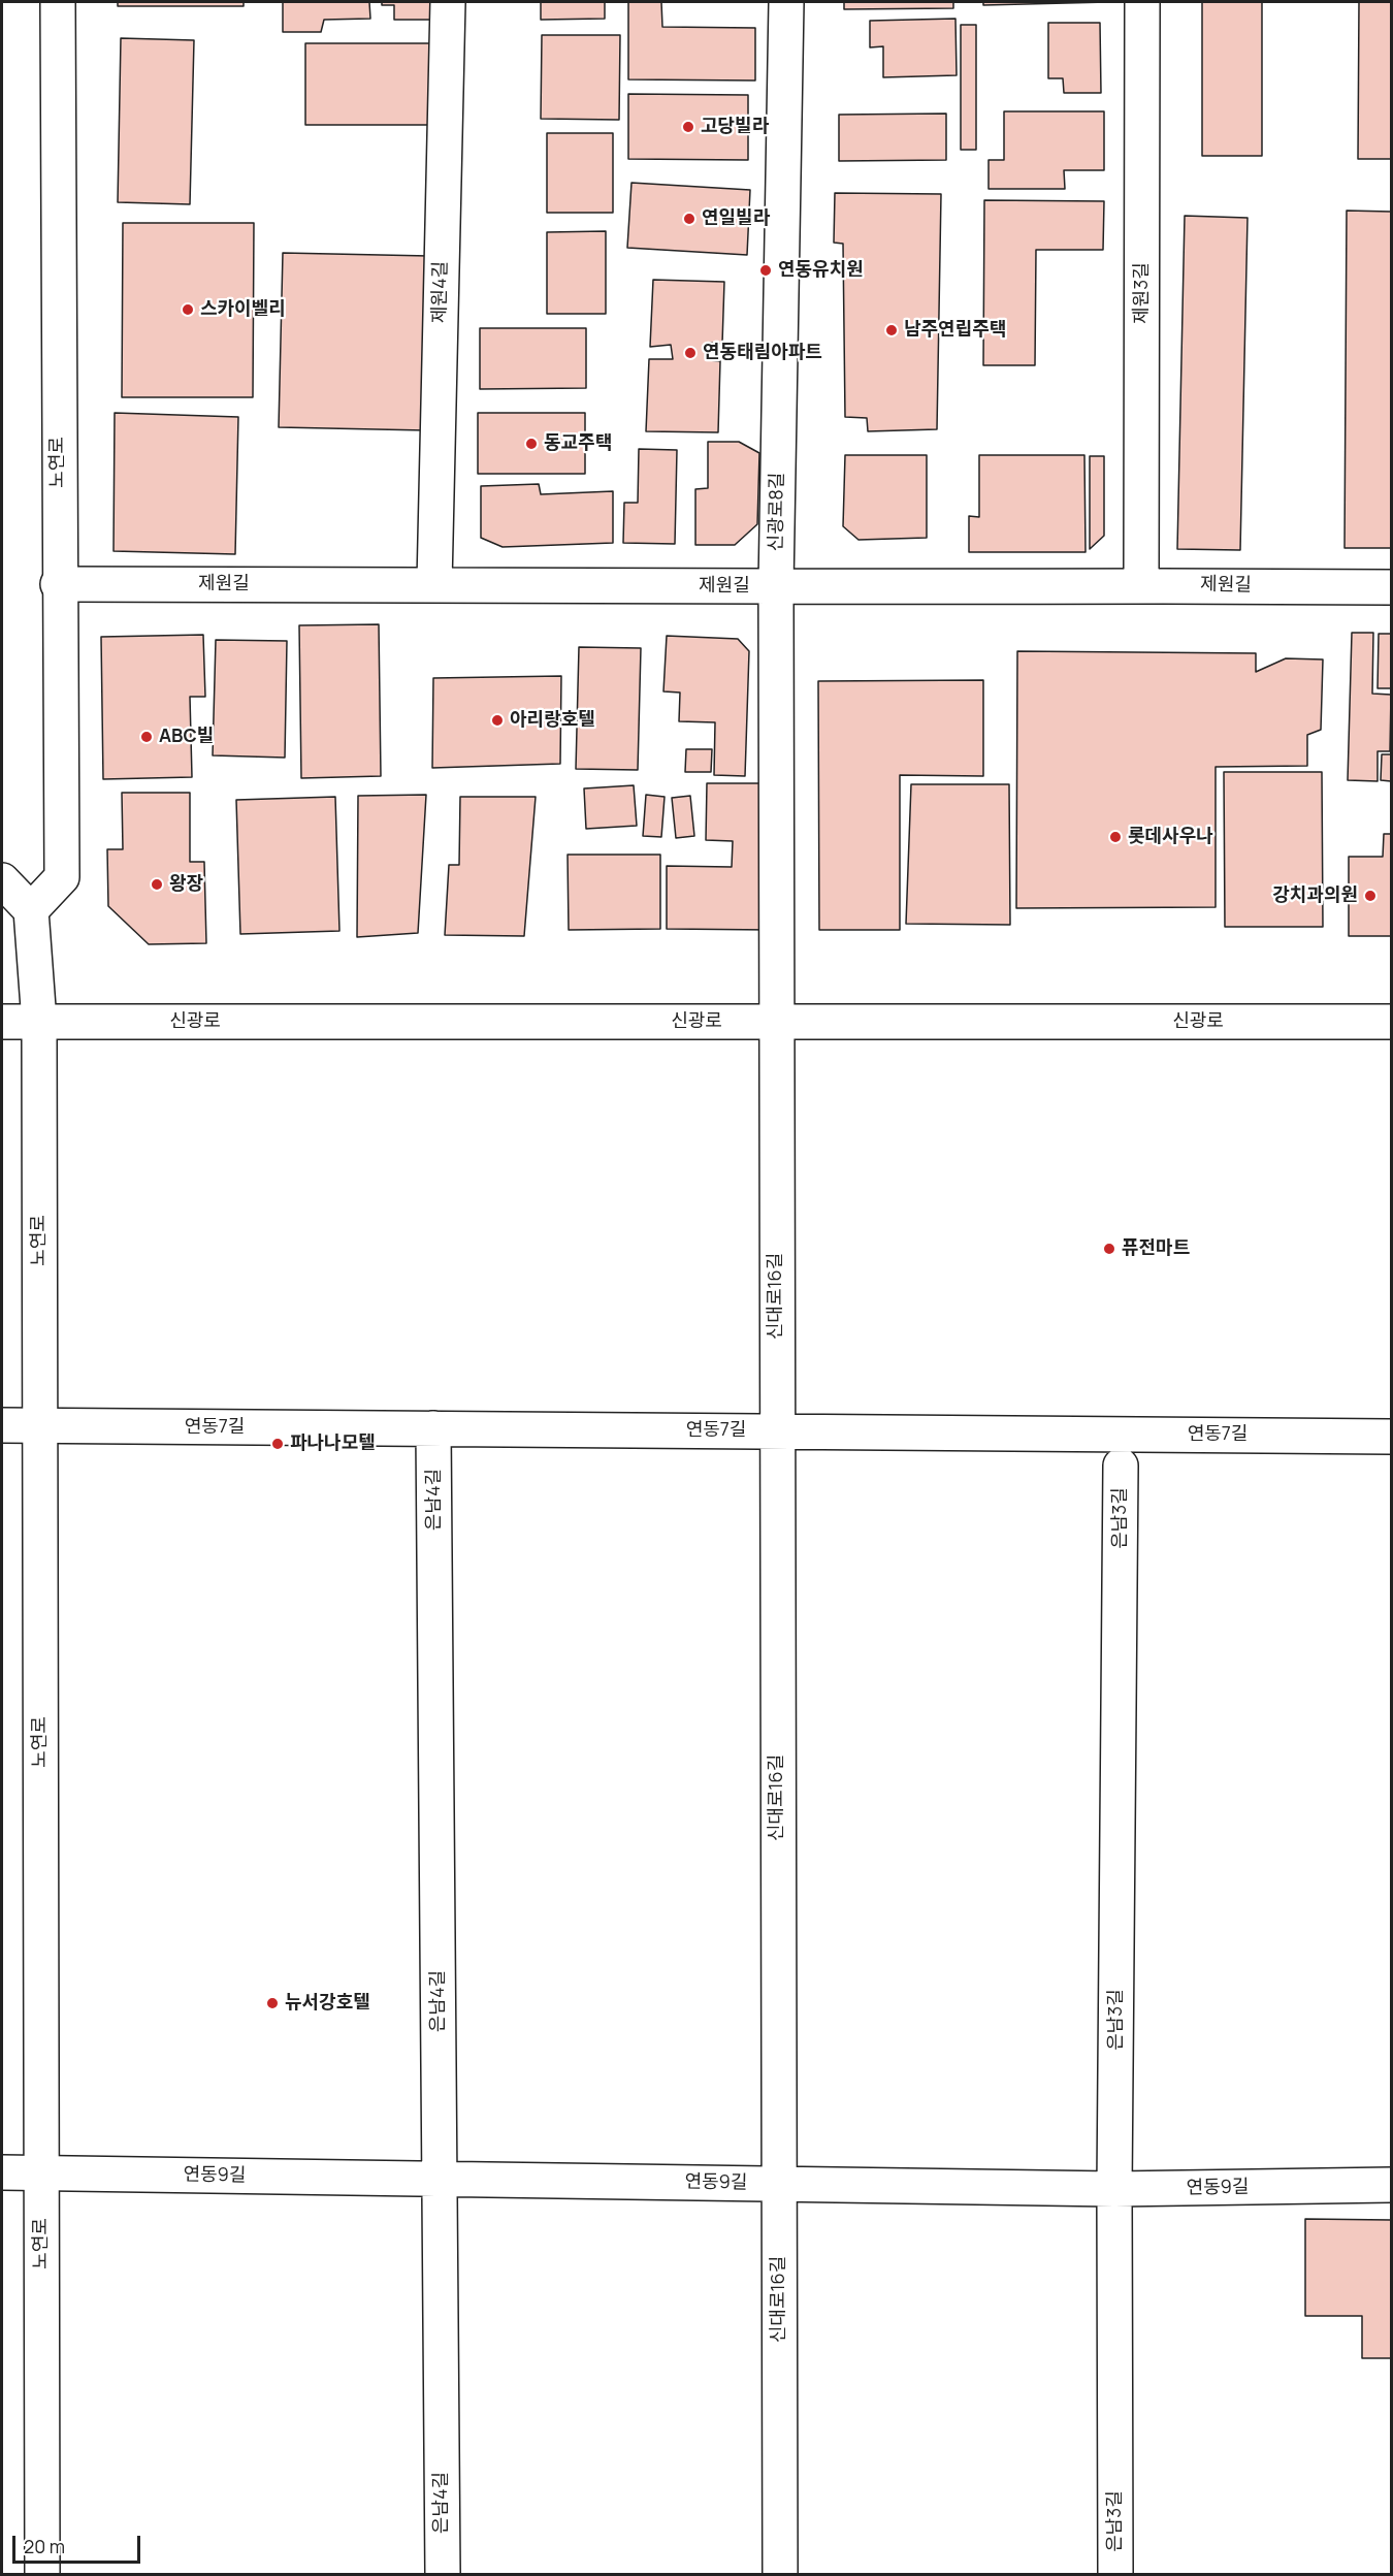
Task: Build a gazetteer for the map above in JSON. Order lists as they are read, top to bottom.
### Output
{
  "streets": {
    "street": [
      "제원4길",
      "제원3길",
      "노연로",
      "신광로8길",
      "제원길",
      "신광로",
      "신대로16길",
      "연동7길",
      "은남4길",
      "은남3길",
      "연동9길"
    ]
  },
  "crossings": [
    ["제원4길", "제원길"],
    ["제원3길", "제원길"],
    ["노연로", "제원길"],
    ["노연로", "신광로"],
    ["노연로", "연동7길"],
    ["노연로", "연동9길"],
    ["신광로8길", "제원길"],
    ["신광로8길", "신광로"],
    ["신광로8길", "신대로16길"],
    ["신광로", "신대로16길"],
    ["신대로16길", "연동7길"],
    ["신대로16길", "연동9길"],
    ["연동7길", "은남4길"],
    ["은남4길", "연동9길"],
    ["은남3길", "연동9길"]
  ],
  "places": [
    "고당빌라",
    "연일빌라",
    "연동유치원",
    "스카이벨리",
    "남주연립주택",
    "연동태림아파트",
    "동교주택",
    "아리랑호텔",
    "ABC빌",
    "롯데사우나",
    "왕장",
    "강치과의원",
    "퓨전마트",
    "파나나모텔",
    "뉴서강호텔"
  ],
  "scale_bar": "20 m"
}
